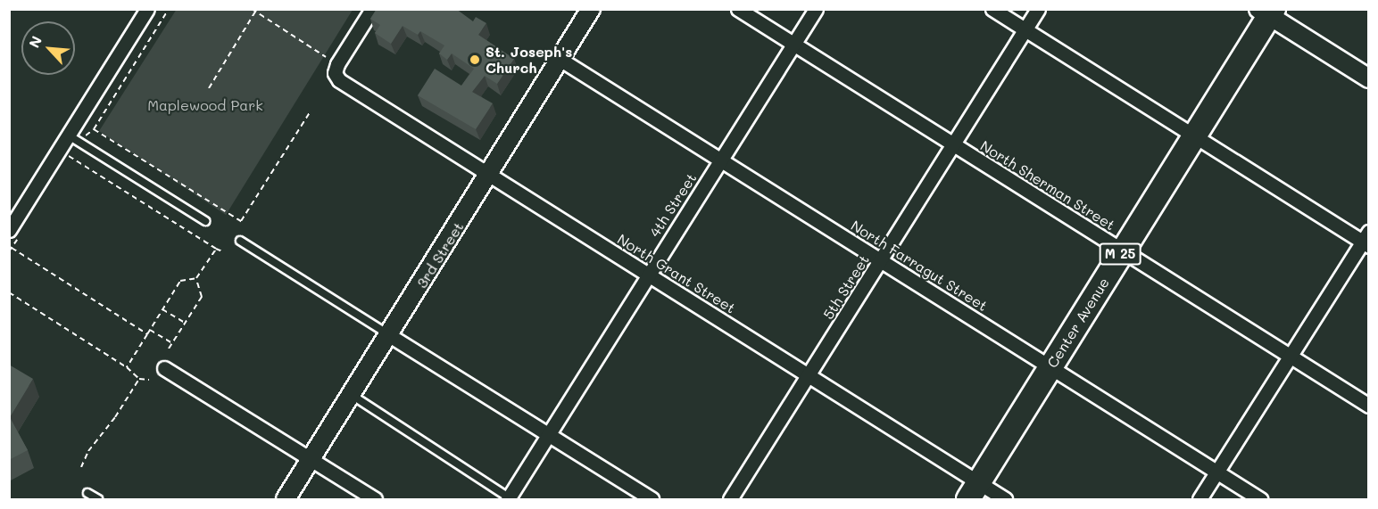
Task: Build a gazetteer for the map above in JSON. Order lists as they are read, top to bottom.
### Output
{
  "streets": {
    "highway": ["M 25", "Center Avenue"],
    "street": [
      "North Sherman Street",
      "4th Street",
      "3rd Street",
      "North Farragut Street",
      "North Grant Street",
      "5th Street"
    ]
  },
  "crossings": [
    ["North Sherman Street", "4th Street"],
    ["North Sherman Street", "5th Street"],
    ["North Sherman Street", "Center Avenue"],
    ["4th Street", "North Farragut Street"],
    ["4th Street", "North Grant Street"],
    ["3rd Street", "North Farragut Street"],
    ["3rd Street", "North Grant Street"],
    ["North Farragut Street", "5th Street"],
    ["North Farragut Street", "Center Avenue"],
    ["North Grant Street", "5th Street"],
    ["North Grant Street", "Center Avenue"]
  ],
  "parks": ["Maplewood Park"],
  "places": ["St. Joseph's Church"],
  "north": "top left"
}
